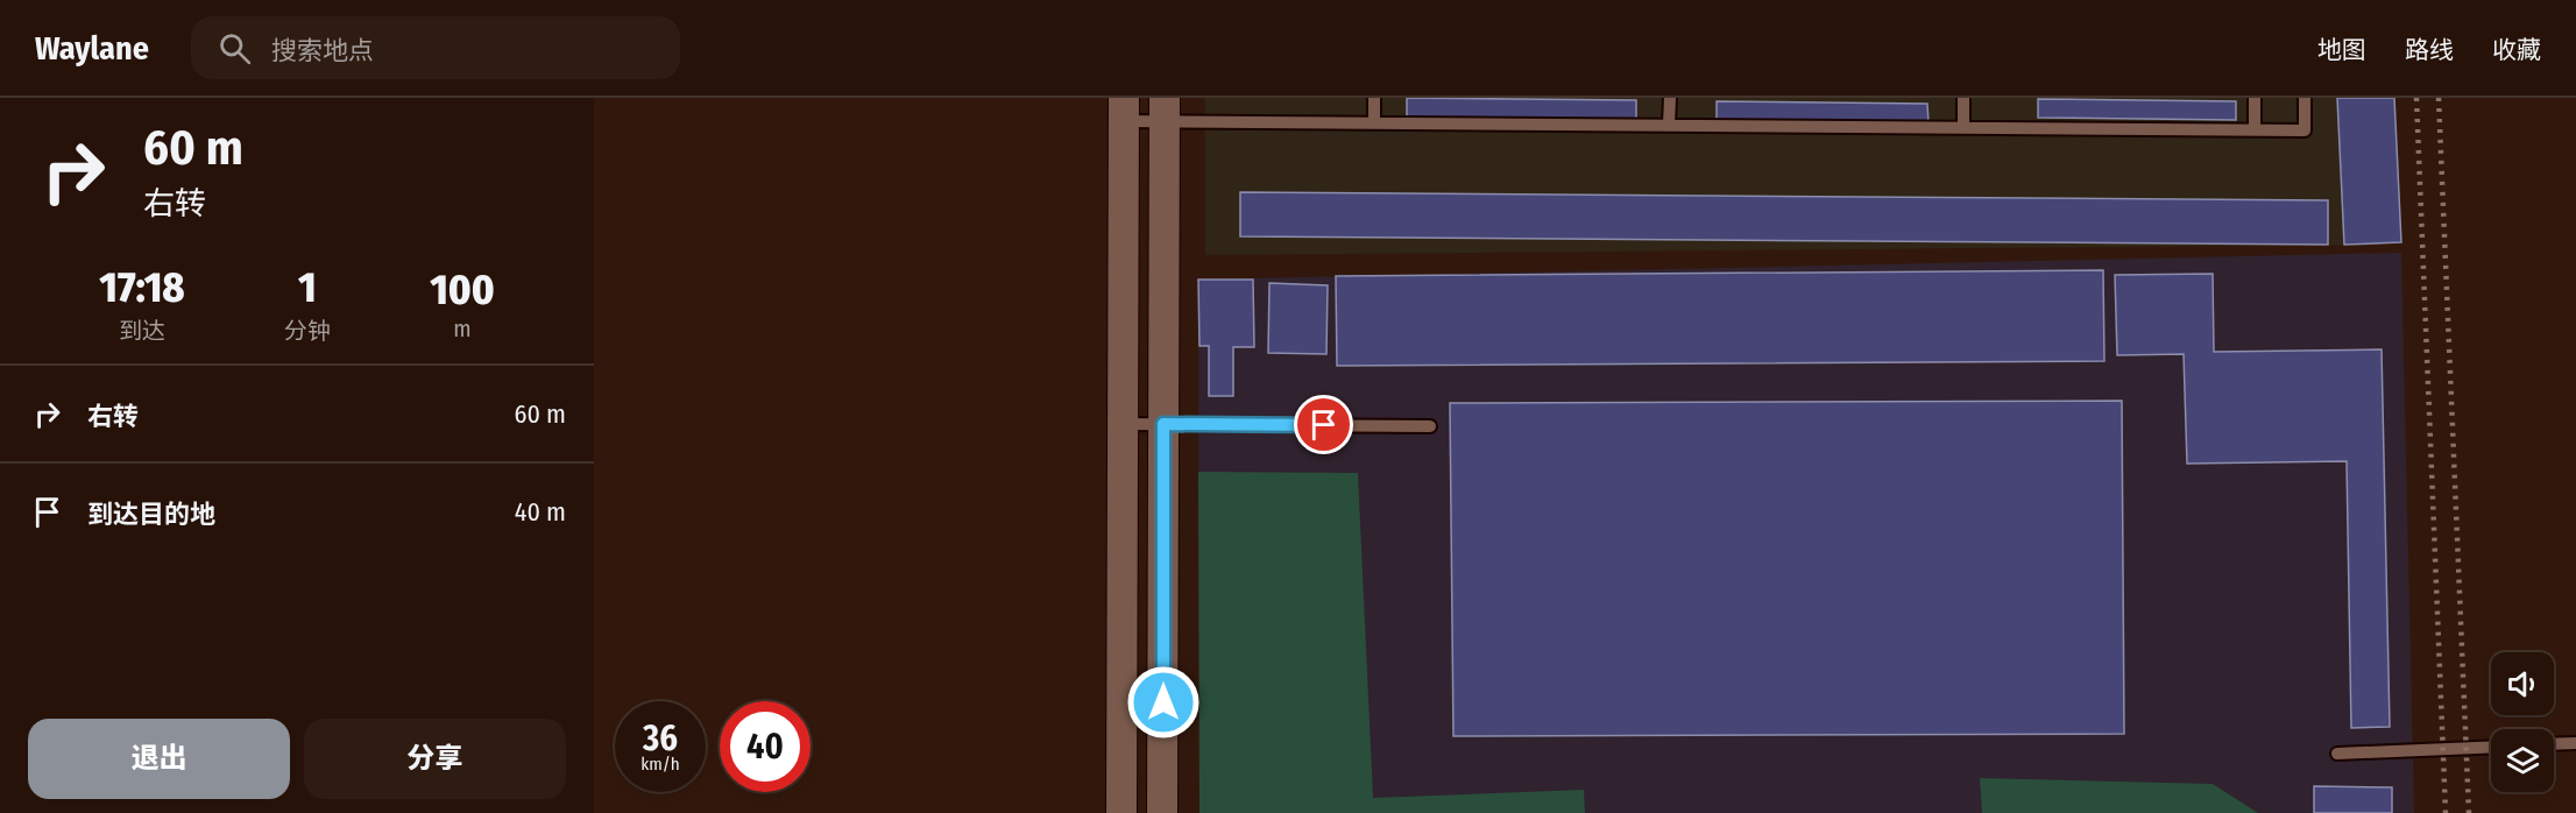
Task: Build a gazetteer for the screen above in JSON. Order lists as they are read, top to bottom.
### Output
{
  "page": {
    "header": "Waylane",
    "search": "搜索地点",
    "nav": ["地图", "路线", "收藏"],
    "turn": ["60 m", "右转"],
    "eta": [
      "17:18",
      "到达",
      "1",
      "分钟",
      "100",
      "m"
    ],
    "list": [
      {
        "name": "右转",
        "value": "60 m"
      },
      {
        "name": "到达目的地",
        "value": "40 m"
      }
    ],
    "speed": "36 km/h",
    "limit": "40",
    "buttons": ["退出", "分享"]
  }
}
